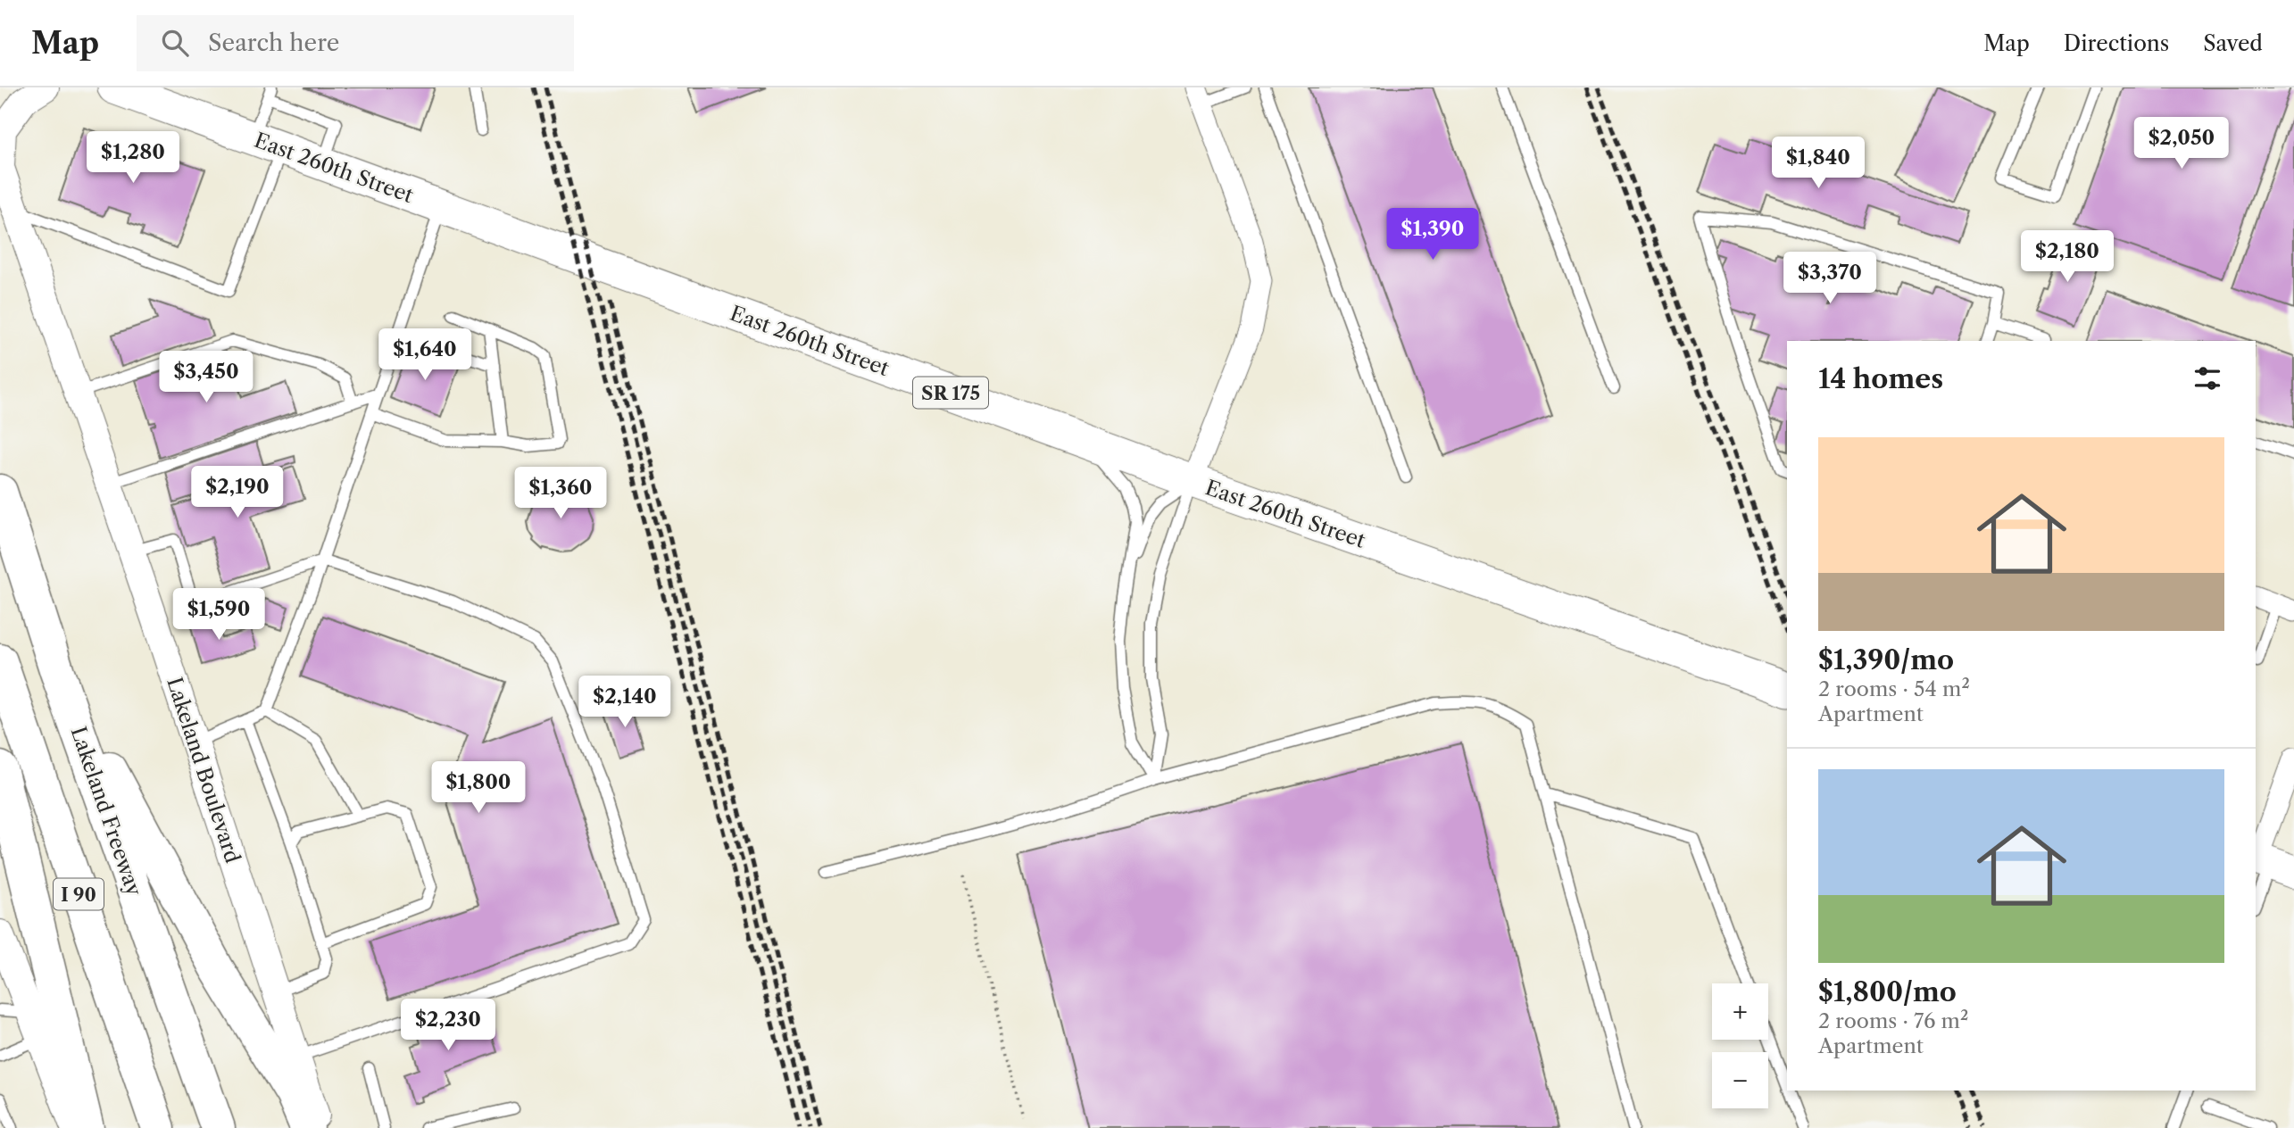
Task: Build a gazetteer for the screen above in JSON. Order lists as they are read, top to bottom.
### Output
{
  "streets": {
    "highway": ["Lakeland Freeway", "I 90"],
    "main road": ["East 260th Street", "SR 175"],
    "street": ["Lakeland Boulevard"]
  },
  "page": {
    "header": "Map",
    "search": "Search here",
    "nav": ["Map", "Directions", "Saved"],
    "price": [
      "$2,050",
      "$1,280",
      "$1,840",
      "$1,390",
      "$2,180",
      "$3,370",
      "$1,640",
      "$3,450",
      "$2,190",
      "$1,360",
      "$1,590",
      "$2,140",
      "$1,800",
      "$2,230"
    ],
    "heading": "14 homes",
    "list": [
      {
        "name": "$1,390/mo",
        "note": "2 rooms · 54 m² · Apartment"
      },
      {
        "name": "$1,800/mo",
        "note": "2 rooms · 76 m² · Apartment"
      }
    ],
    "map_buttons": ["+", "−"]
  }
}
